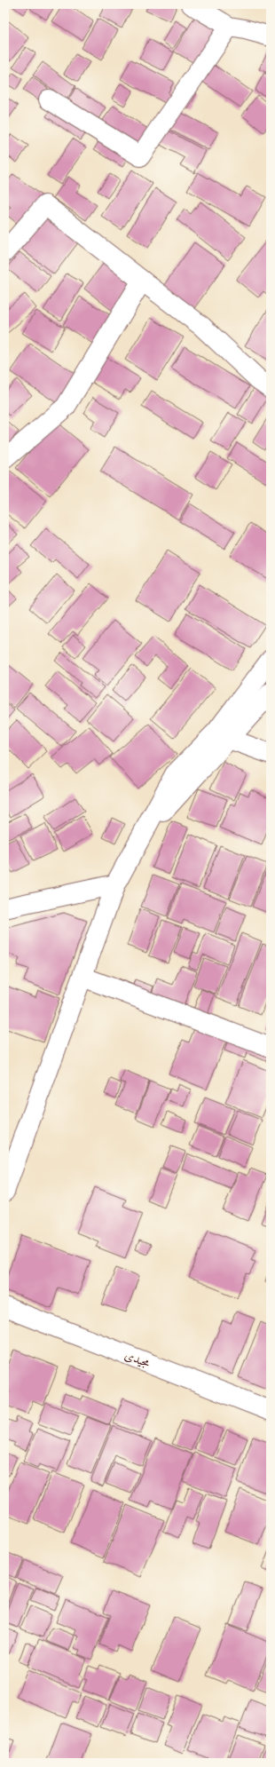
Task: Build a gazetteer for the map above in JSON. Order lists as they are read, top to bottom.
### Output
{
  "streets": {
    "street": ["مجیدی"]
  }
}
